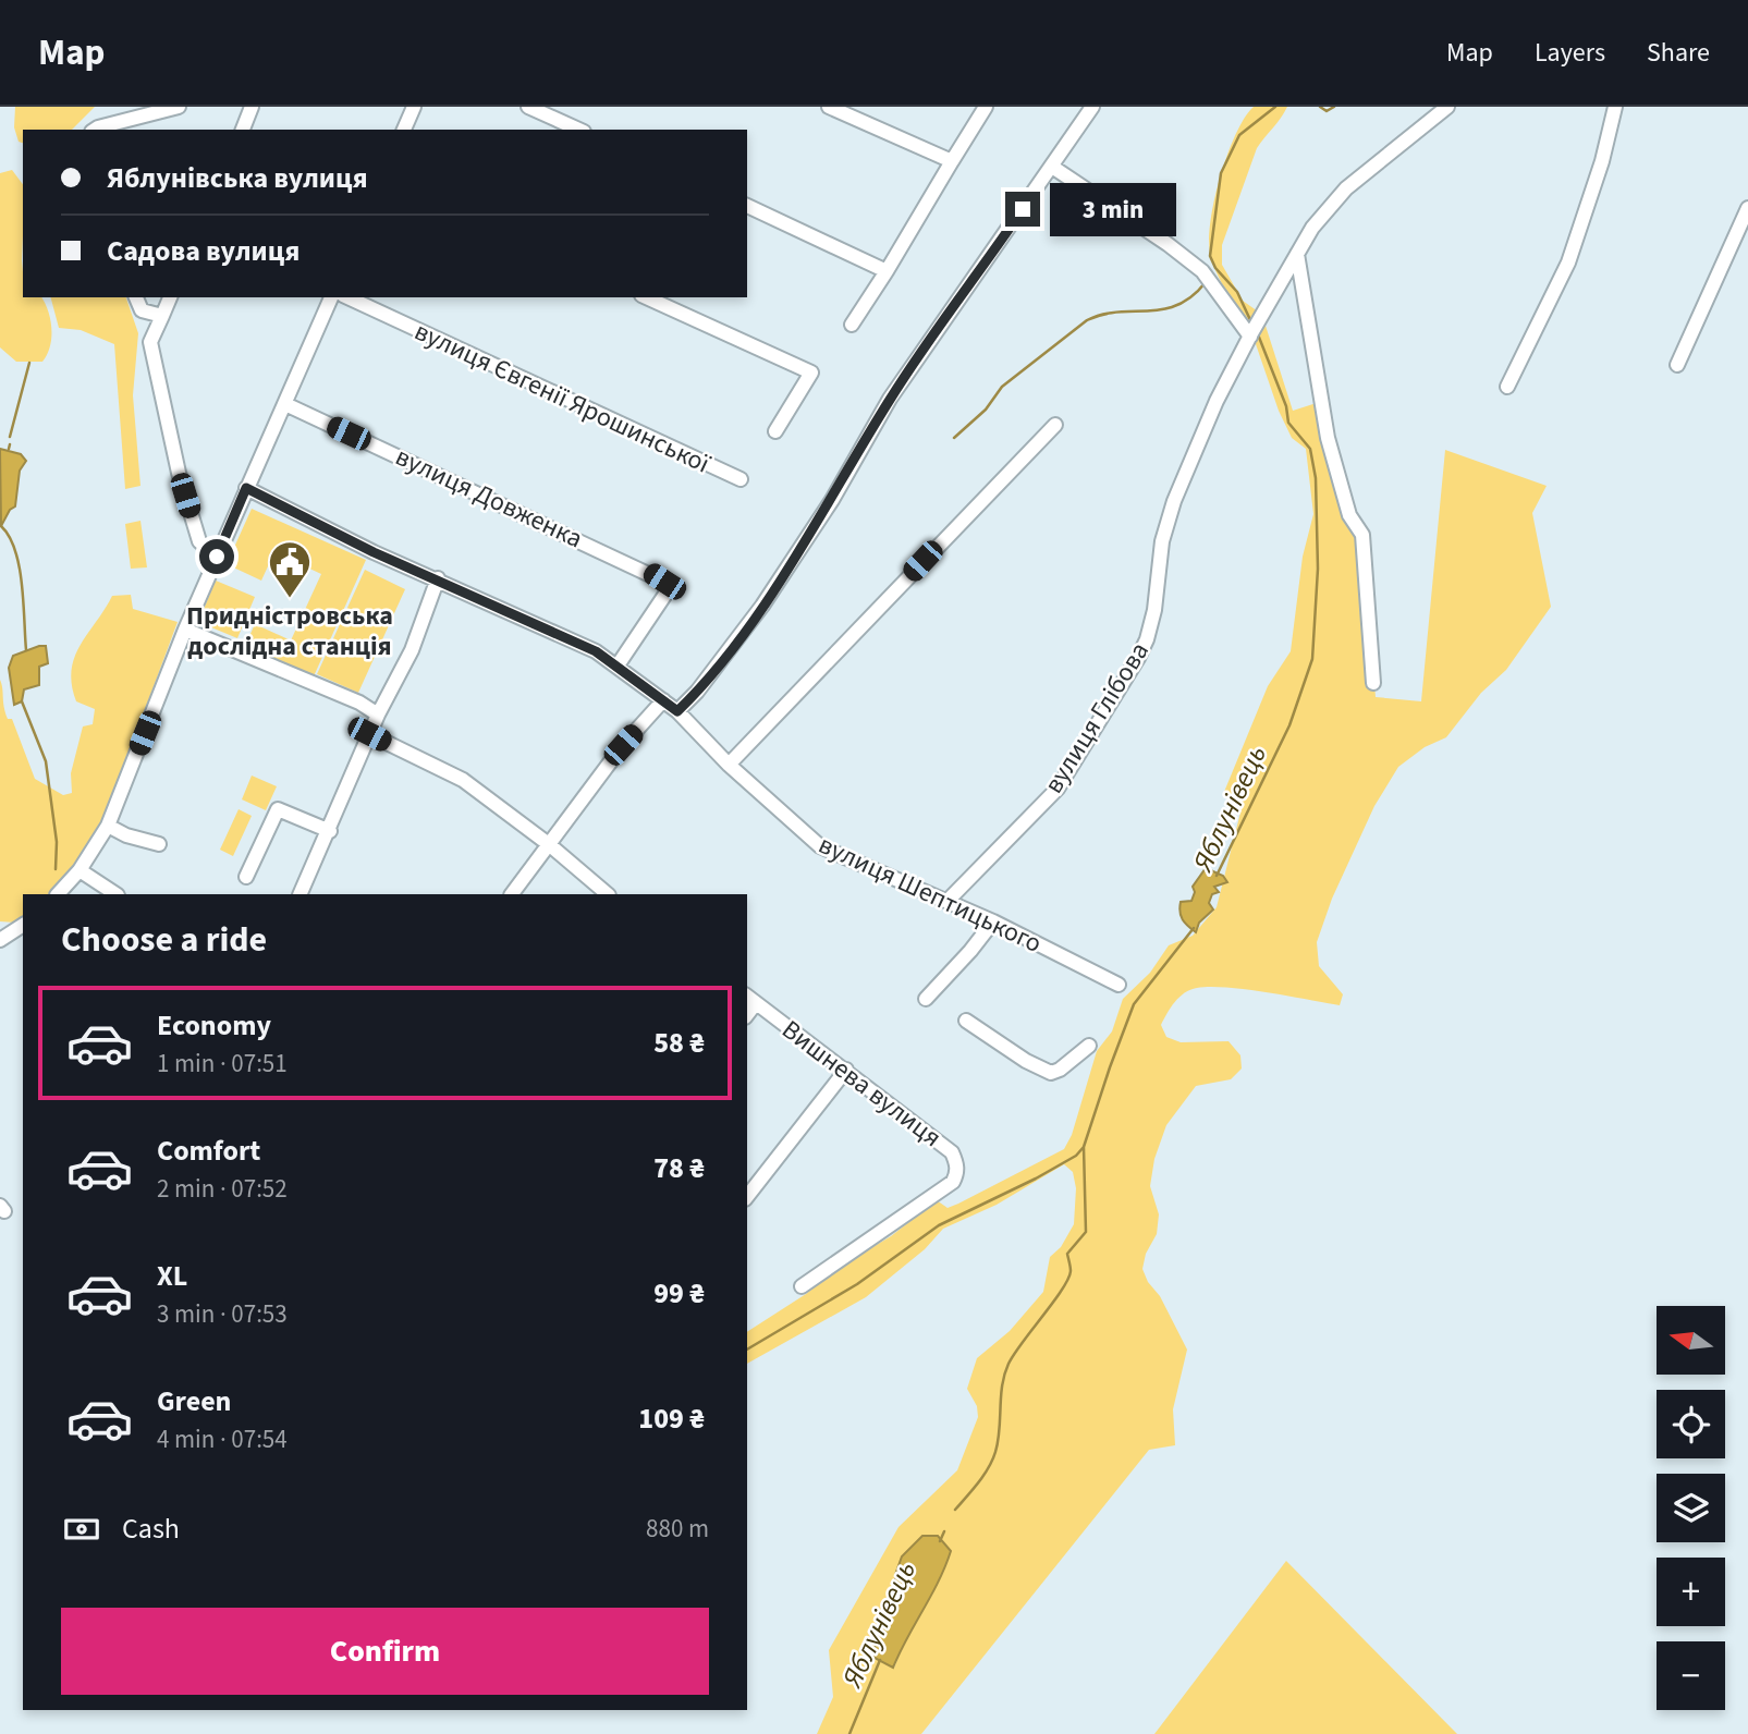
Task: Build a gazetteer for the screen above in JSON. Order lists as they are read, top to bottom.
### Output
{
  "streets": {
    "street": [
      "вулиця Євгенії Ярошинської",
      "вулиця Довженка",
      "вулиця Глібова",
      "вулиця Шептицького",
      "Вишнева вулиця"
    ]
  },
  "crossings": [
    ["вулиця Довженка", "вулиця Шептицького"],
    ["вулиця Глібова", "вулиця Шептицького"]
  ],
  "water": ["Яблунівець"],
  "places": {
    "public building": ["Придністровська дослідна станція"]
  },
  "north": "left",
  "page": {
    "header": "Map",
    "nav": ["Map", "Layers", "Share"],
    "banner": ["Яблунівська вулиця", "Садова вулиця"],
    "bubble": "3 min",
    "heading": "Choose a ride",
    "list": [
      {
        "name": "Economy",
        "note": "1 min · 07:51",
        "value": "58 ₴"
      },
      {
        "name": "Comfort",
        "note": "2 min · 07:52",
        "value": "78 ₴"
      },
      {
        "name": "XL",
        "note": "3 min · 07:53",
        "value": "99 ₴"
      },
      {
        "name": "Green",
        "note": "4 min · 07:54",
        "value": "109 ₴"
      }
    ],
    "map_buttons": ["+", "−"],
    "pay": ["Cash", "880 m"],
    "buttons": "Confirm"
  }
}
